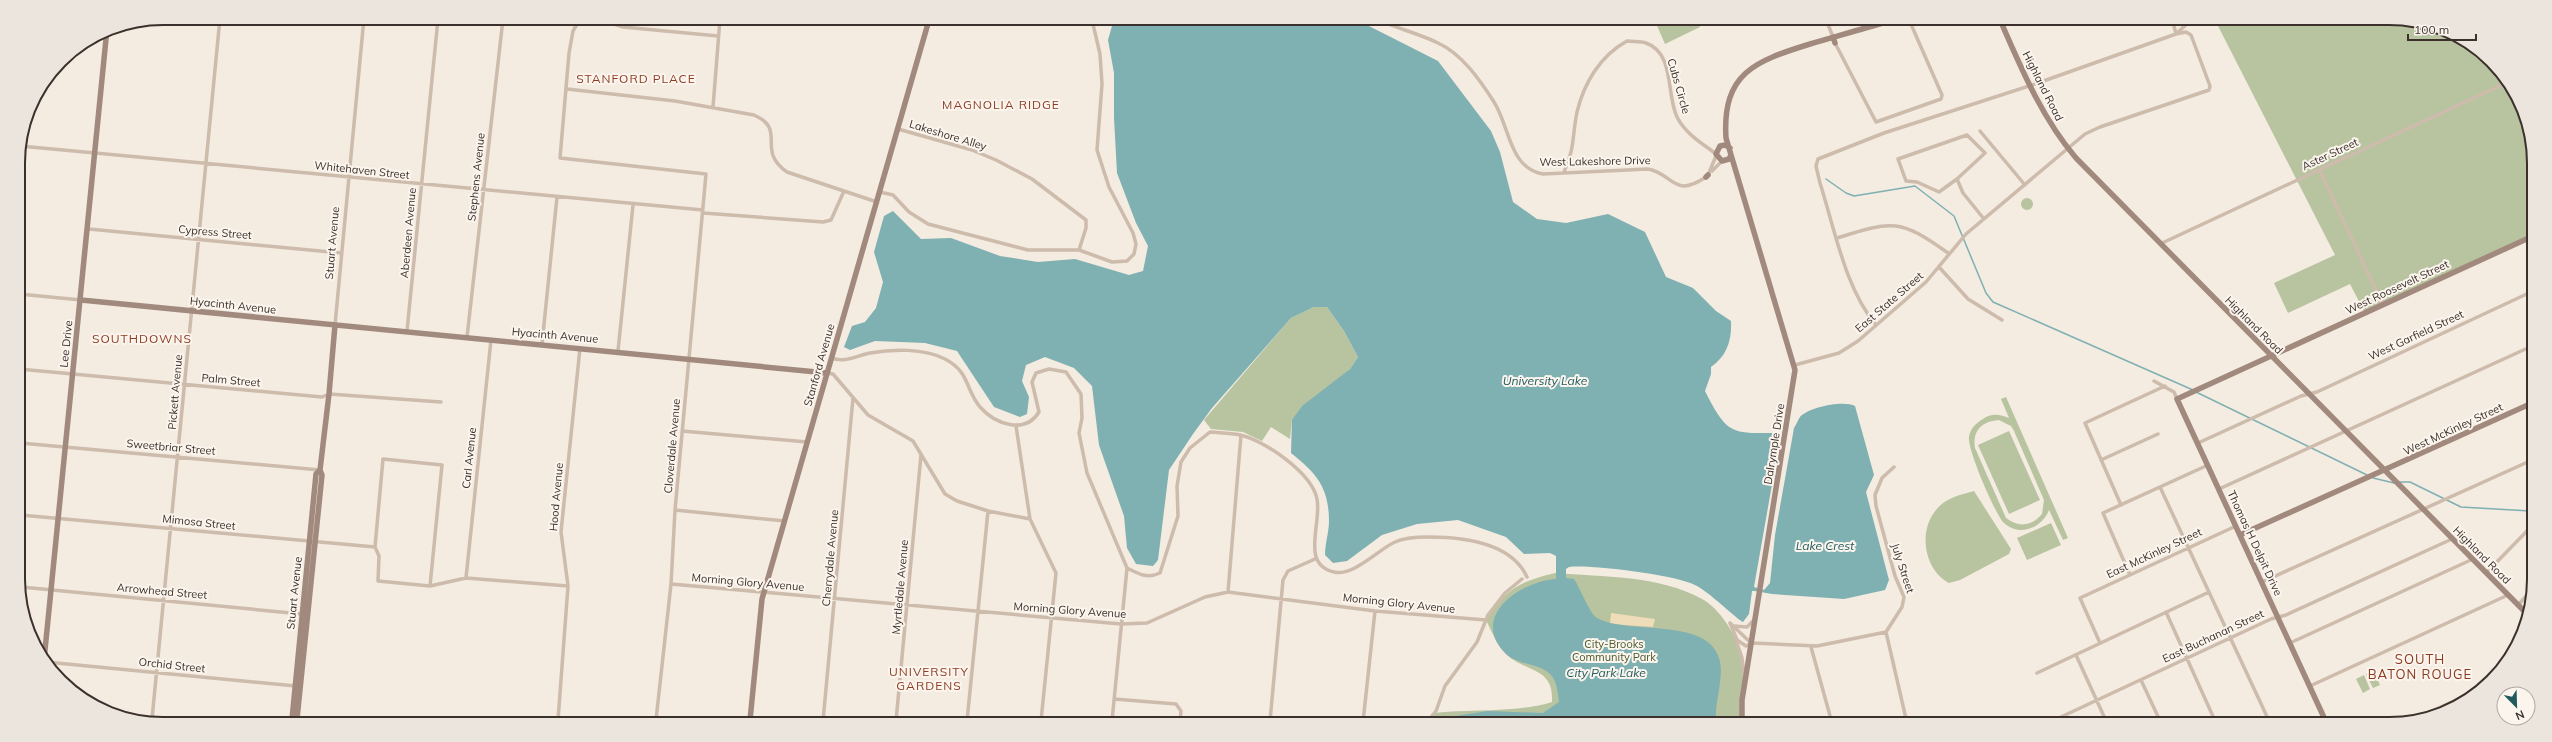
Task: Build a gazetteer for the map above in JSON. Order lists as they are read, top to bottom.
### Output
{
  "streets": {
    "street": [
      "Cubs Circle",
      "Highland Road",
      "Lakeshore Alley",
      "Aster Street",
      "West Lakeshore Drive",
      "Whitehaven Street",
      "Stephens Avenue",
      "Cypress Street",
      "Aberdeen Avenue",
      "Stuart Avenue",
      "West Roosevelt Street",
      "East State Street",
      "Hyacinth Avenue",
      "West Garfield Street",
      "Lee Drive",
      "Stanford Avenue",
      "Palm Street",
      "Pickett Avenue",
      "West McKinley Street",
      "Dalrymple Drive",
      "Cloverdale Avenue",
      "Sweetbriar Street",
      "Carl Avenue",
      "Hood Avenue",
      "Mimosa Street",
      "Thomas H Delpit Drive",
      "East McKinley Street",
      "Cherrydale Avenue",
      "July Street",
      "Morning Glory Avenue",
      "Myrtledale Avenue",
      "Arrowhead Street",
      "East Buchanan Street",
      "Orchid Street"
    ]
  },
  "crossings": [
    ["Cubs Circle", "West Lakeshore Drive"],
    ["Cubs Circle", "Dalrymple Drive"],
    ["Highland Road", "Aster Street"],
    ["Highland Road", "West Roosevelt Street"],
    ["Highland Road", "East State Street"],
    ["Highland Road", "West Garfield Street"],
    ["Highland Road", "West McKinley Street"],
    ["Highland Road", "East Buchanan Street"],
    ["Lakeshore Alley", "Stanford Avenue"],
    ["West Lakeshore Drive", "Dalrymple Drive"],
    ["Whitehaven Street", "Stephens Avenue"],
    ["Whitehaven Street", "Aberdeen Avenue"],
    ["Whitehaven Street", "Stuart Avenue"],
    ["Whitehaven Street", "Lee Drive"],
    ["Whitehaven Street", "Pickett Avenue"],
    ["Whitehaven Street", "Cloverdale Avenue"],
    ["Stephens Avenue", "Hyacinth Avenue"],
    ["Cypress Street", "Stuart Avenue"],
    ["Cypress Street", "Lee Drive"],
    ["Cypress Street", "Pickett Avenue"],
    ["Aberdeen Avenue", "Hyacinth Avenue"],
    ["Stuart Avenue", "Hyacinth Avenue"],
    ["Stuart Avenue", "Palm Street"],
    ["Stuart Avenue", "Sweetbriar Street"],
    ["Stuart Avenue", "Mimosa Street"],
    ["Stuart Avenue", "Arrowhead Street"],
    ["Stuart Avenue", "Orchid Street"],
    ["West Roosevelt Street", "Thomas H Delpit Drive"],
    ["East State Street", "Dalrymple Drive"],
    ["Hyacinth Avenue", "Lee Drive"],
    ["Hyacinth Avenue", "Stanford Avenue"],
    ["Hyacinth Avenue", "Pickett Avenue"],
    ["Hyacinth Avenue", "Cloverdale Avenue"],
    ["Hyacinth Avenue", "Carl Avenue"],
    ["Hyacinth Avenue", "Hood Avenue"],
    ["West Garfield Street", "Thomas H Delpit Drive"],
    ["Lee Drive", "Palm Street"],
    ["Lee Drive", "Sweetbriar Street"],
    ["Lee Drive", "Mimosa Street"],
    ["Lee Drive", "Arrowhead Street"],
    ["Stanford Avenue", "Morning Glory Avenue"],
    ["Palm Street", "Pickett Avenue"],
    ["Pickett Avenue", "Sweetbriar Street"],
    ["Pickett Avenue", "Mimosa Street"],
    ["Pickett Avenue", "Arrowhead Street"],
    ["Pickett Avenue", "Orchid Street"],
    ["Cloverdale Avenue", "Morning Glory Avenue"],
    ["Thomas H Delpit Drive", "East McKinley Street"],
    ["Thomas H Delpit Drive", "East Buchanan Street"],
    ["Cherrydale Avenue", "Morning Glory Avenue"],
    ["Morning Glory Avenue", "Myrtledale Avenue"]
  ],
  "districts": [
    "STANFORD PLACE",
    "MAGNOLIA RIDGE",
    "SOUTHDOWNS",
    "SOUTH BATON ROUGE",
    "UNIVERSITY GARDENS"
  ],
  "water": ["University Lake", "Lake Crest", "City Park Lake"],
  "parks": ["City-Brooks Community Park"],
  "scale_bar": "100 m",
  "north": "bottom right"
}
